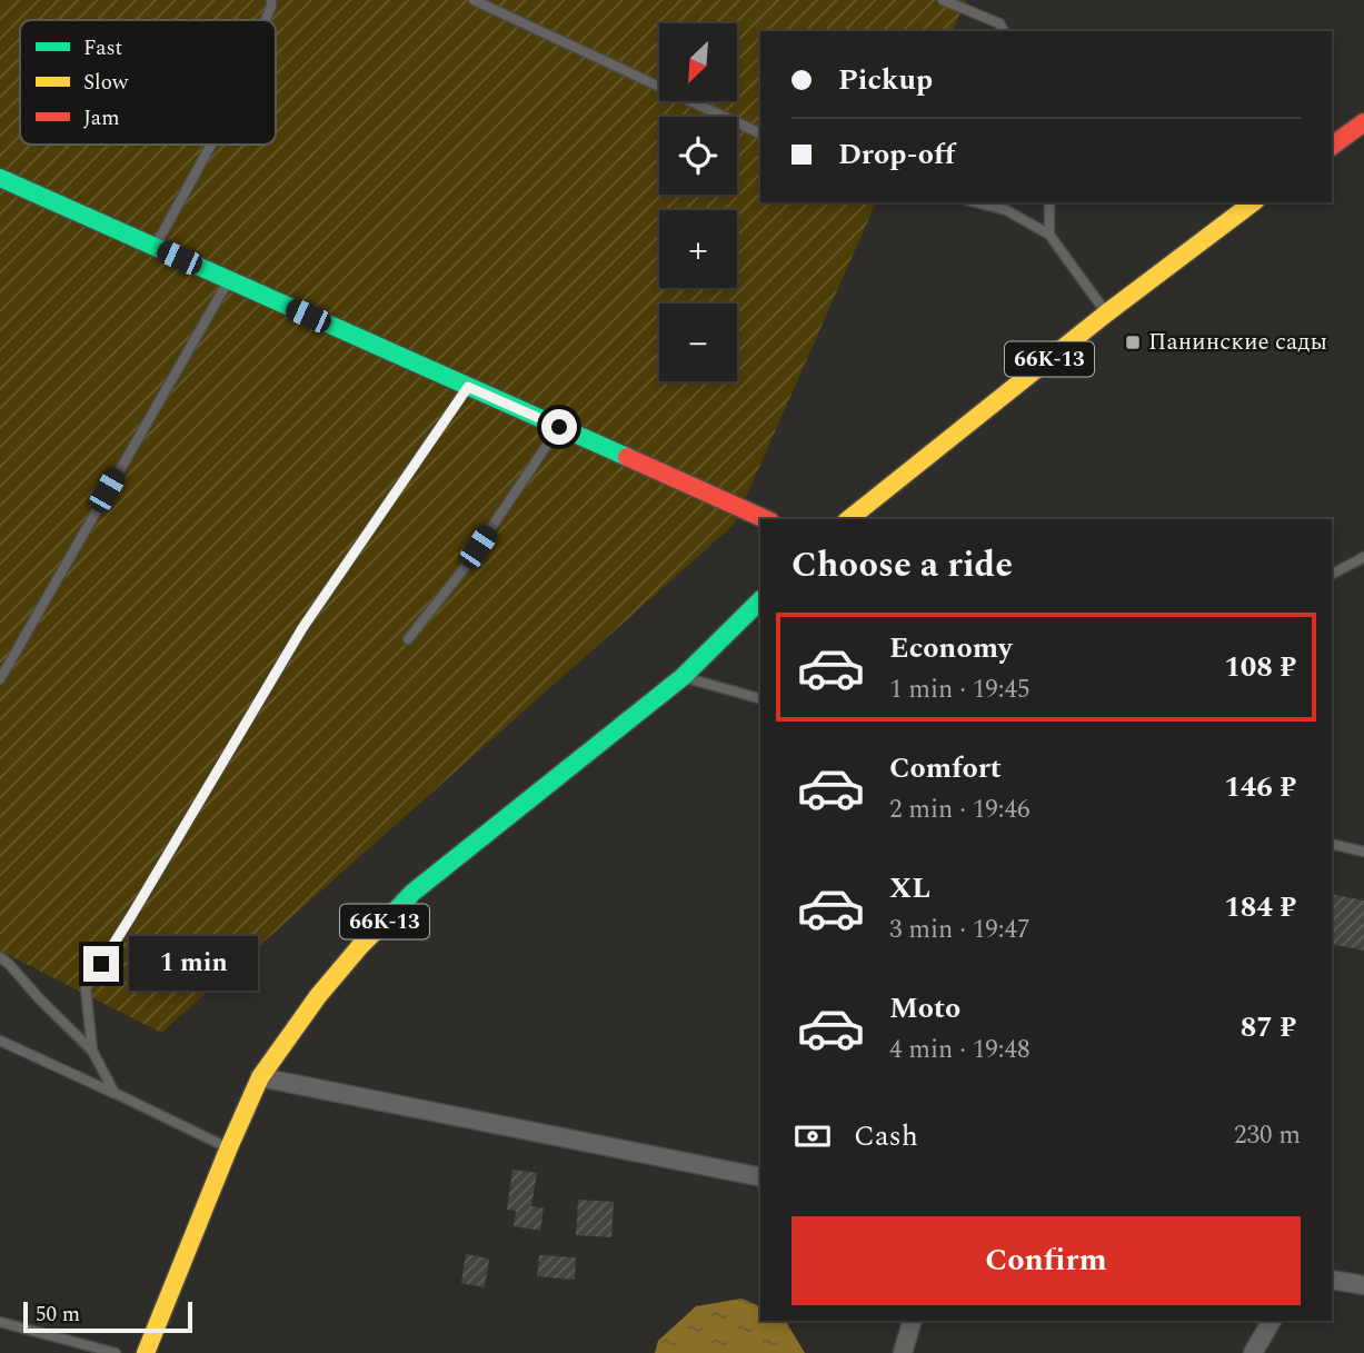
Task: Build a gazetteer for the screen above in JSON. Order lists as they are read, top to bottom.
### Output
{
  "streets": {
    "main road": ["66К-13"]
  },
  "places": {
    "transit": ["Панинские сады"]
  },
  "legend": ["Fast", "Slow", "Jam"],
  "scale_bar": "50 m",
  "north": "bottom left",
  "page": {
    "map_buttons": ["+", "−"],
    "banner": ["Pickup", "Drop-off"],
    "heading": "Choose a ride",
    "list": [
      {
        "name": "Economy",
        "note": "1 min · 19:45",
        "value": "108 ₽"
      },
      {
        "name": "Comfort",
        "note": "2 min · 19:46",
        "value": "146 ₽"
      },
      {
        "name": "XL",
        "note": "3 min · 19:47",
        "value": "184 ₽"
      },
      {
        "name": "Moto",
        "note": "4 min · 19:48",
        "value": "87 ₽"
      }
    ],
    "bubble": "1 min",
    "pay": ["Cash", "230 m"],
    "buttons": "Confirm",
    "scale": "50 m"
  }
}
